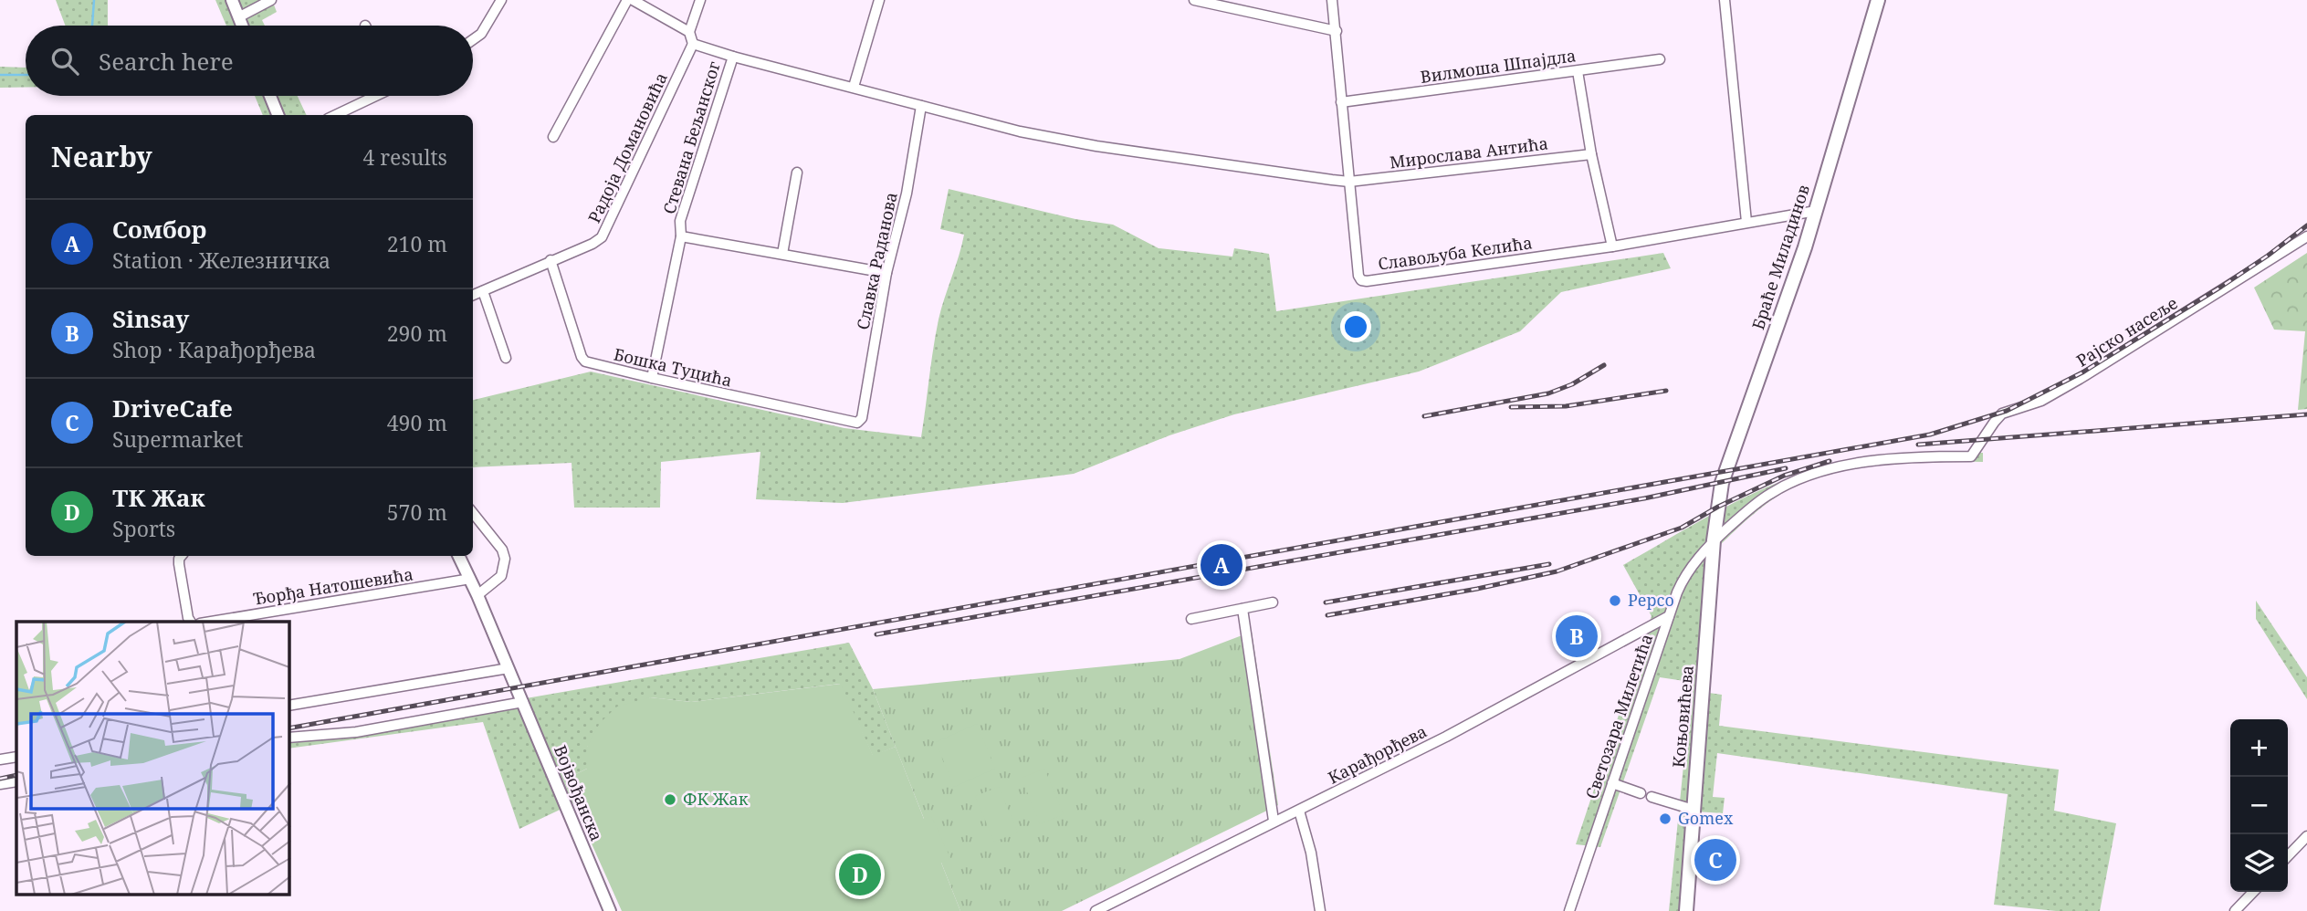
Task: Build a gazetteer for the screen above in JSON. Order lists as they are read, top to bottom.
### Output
{
  "streets": {
    "main road": ["Браће Миладинов", "Коњовићева"],
    "street": [
      "Вилмоша Шпајдла",
      "Стевана Бељанског",
      "Радоја Домановића",
      "Мирослава Антића",
      "Славољуба Келића",
      "Славка Раданова",
      "Рајско насеље",
      "Бошка Туцића",
      "Ђорђа Натошевића",
      "Светозара Милетића",
      "Карађорђева",
      "Војвођанска"
    ]
  },
  "crossings": [
    ["Стевана Бељанског", "Бошка Туцића"],
    ["Радоја Домановића", "Бошка Туцића"],
    ["Мирослава Антића", "Славољуба Келића"],
    ["Славољуба Келића", "Браће Миладинов"],
    ["Браће Миладинов", "Коњовићева"],
    ["Славка Раданова", "Бошка Туцића"],
    ["Рајско насеље", "Светозара Милетића"],
    ["Ђорђа Натошевића", "Војвођанска"],
    ["Светозара Милетића", "Коњовићева"],
    ["Светозара Милетића", "Карађорђева"]
  ],
  "places": ["Pepco", "ФК Жак", "Gomex"],
  "page": {
    "search": "Search here",
    "heading": ["Nearby", "4 results"],
    "list": [
      {
        "mark": "A",
        "name": "Сомбор",
        "note": "Station · Железничка",
        "value": "210 m"
      },
      {
        "mark": "B",
        "name": "Sinsay",
        "note": "Shop · Карађорђева",
        "value": "290 m"
      },
      {
        "mark": "C",
        "name": "DriveCafe",
        "note": "Supermarket",
        "value": "490 m"
      },
      {
        "mark": "D",
        "name": "ТК Жак",
        "note": "Sports",
        "value": "570 m"
      }
    ],
    "pins": [
      "A",
      "B",
      "C",
      "D"
    ],
    "map_buttons": ["+", "−"]
  }
}
